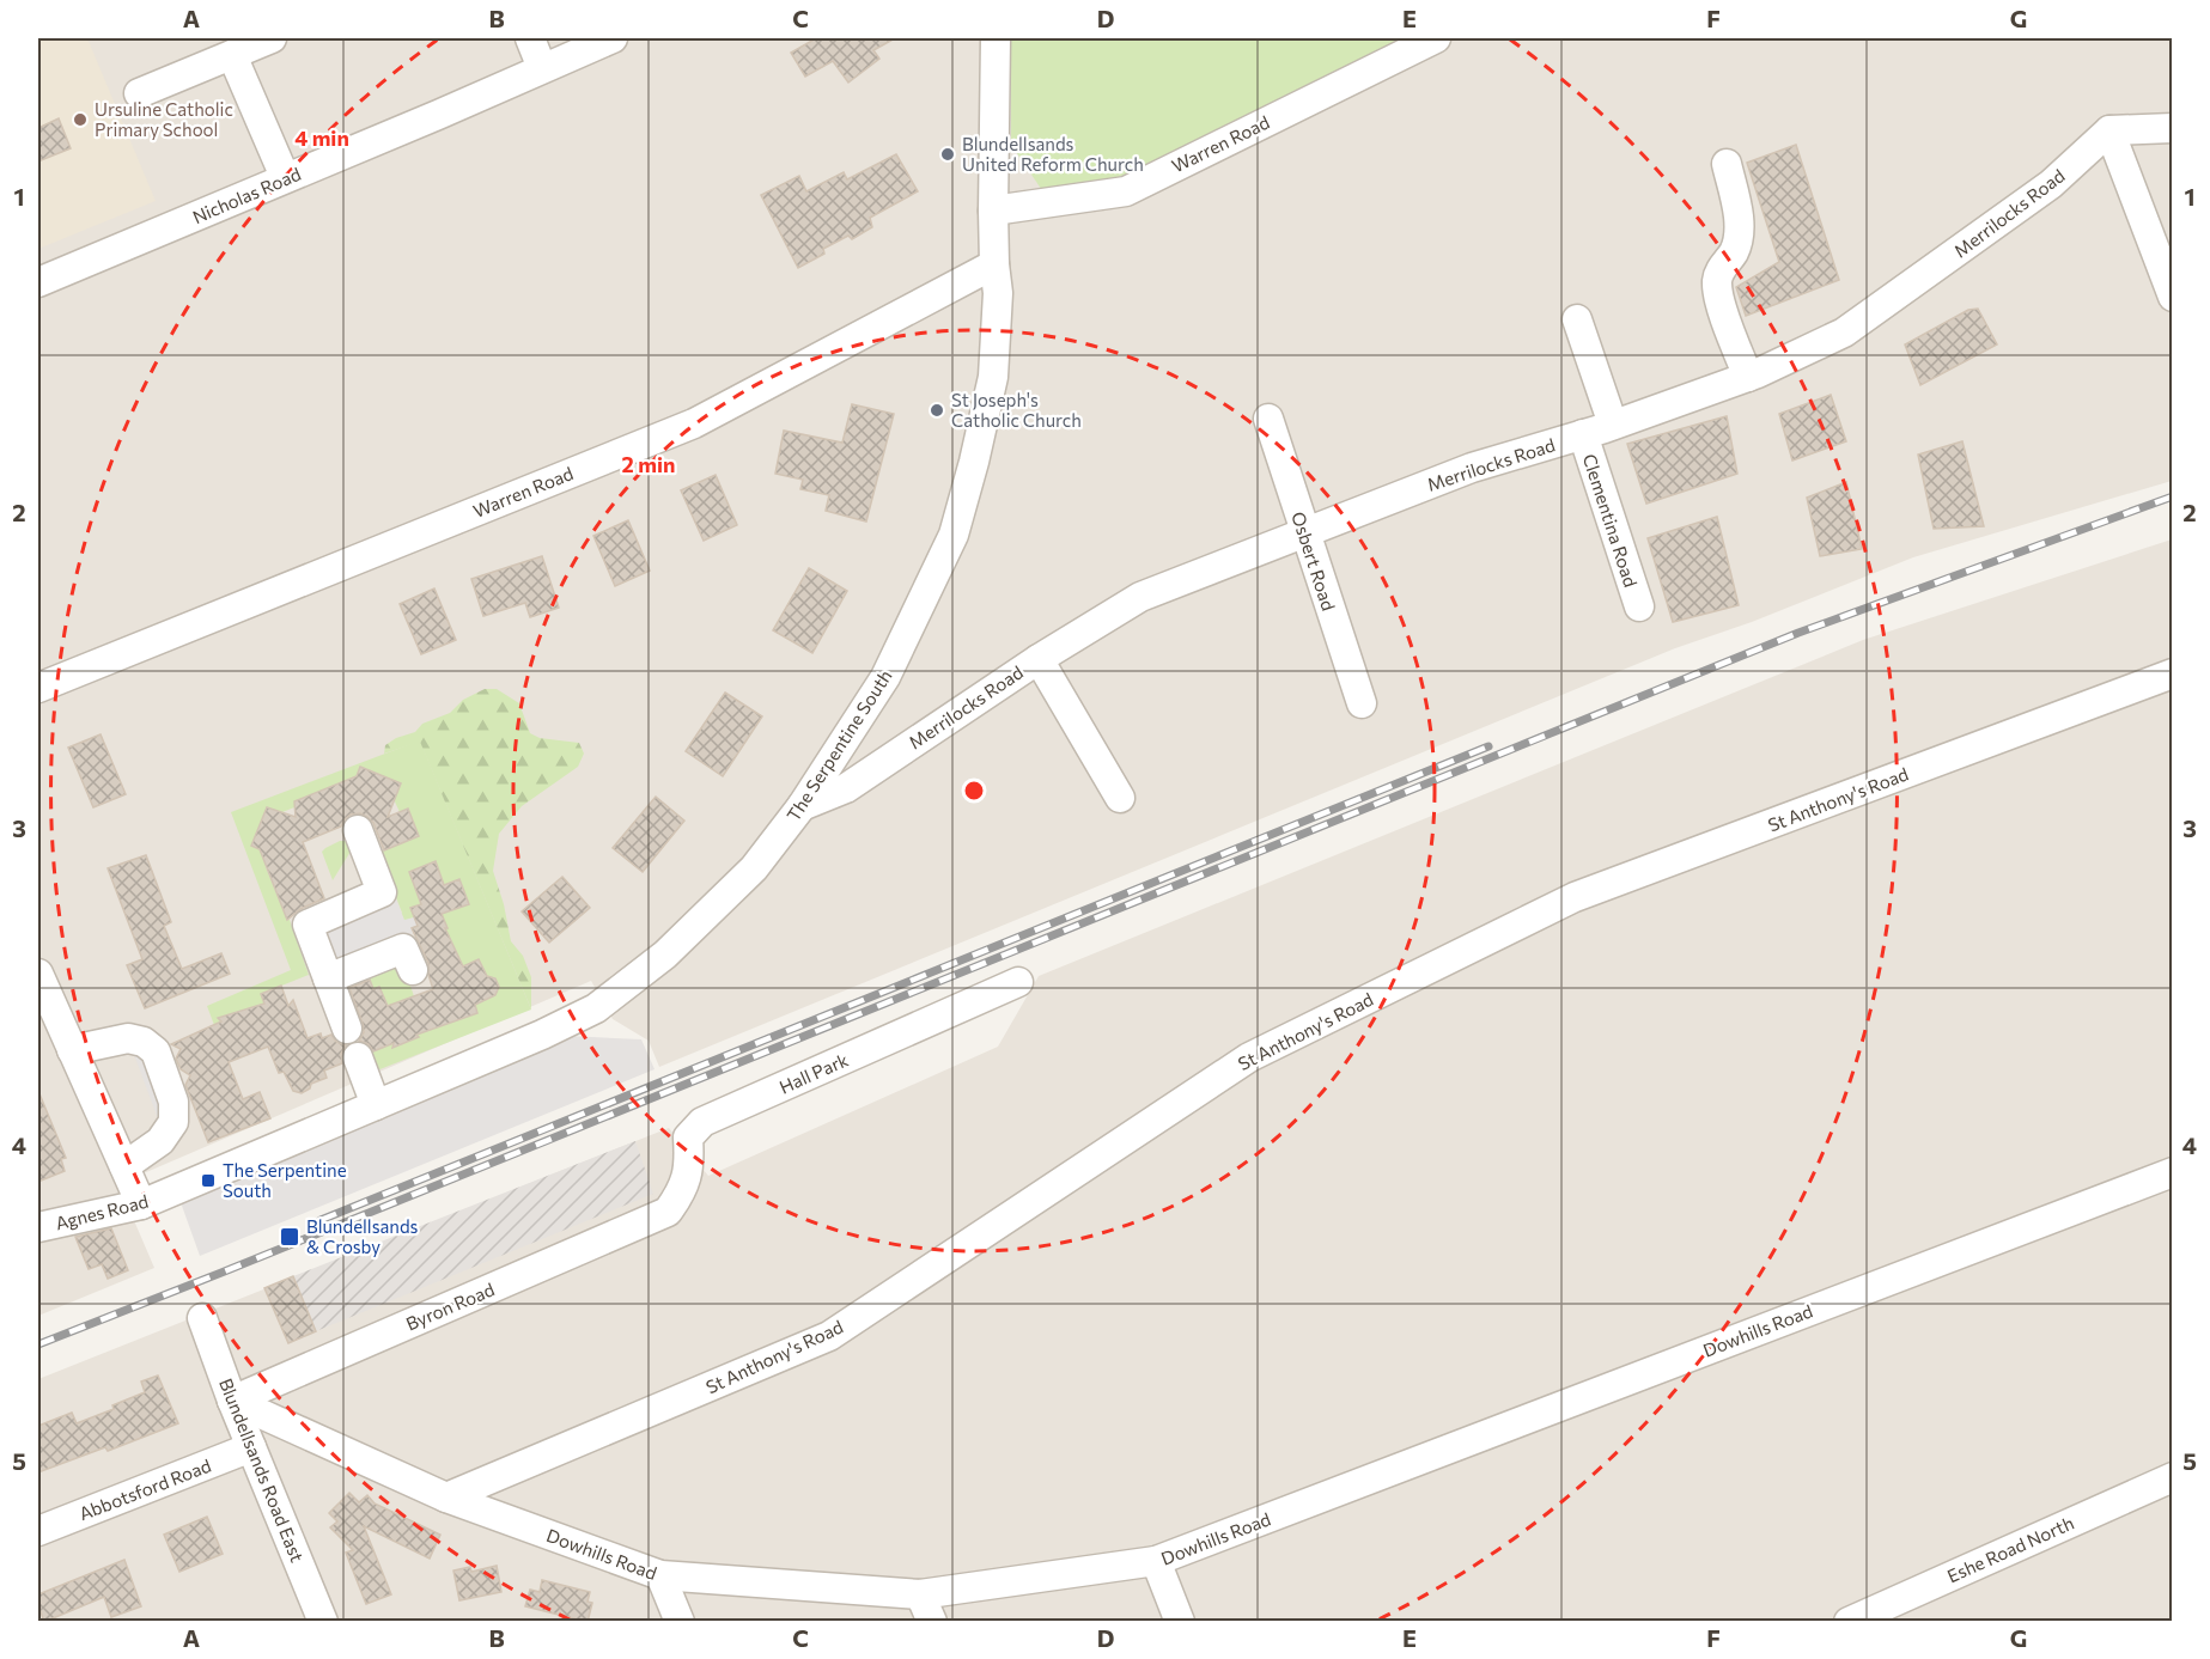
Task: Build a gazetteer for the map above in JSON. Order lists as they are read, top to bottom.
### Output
{
  "streets": {
    "street": [
      "Warren Road",
      "Nicholas Road",
      "Merrilocks Road",
      "Clementina Road",
      "Osbert Road",
      "The Serpentine South",
      "St Anthony's Road",
      "Hall Park",
      "Agnes Road",
      "Byron Road",
      "Dowhills Road",
      "Blundellsands Road East",
      "Abbotsford Road",
      "Eshe Road North"
    ]
  },
  "crossings": [
    ["Warren Road", "The Serpentine South"],
    ["Merrilocks Road", "Clementina Road"],
    ["Merrilocks Road", "Osbert Road"],
    ["Merrilocks Road", "The Serpentine South"],
    ["The Serpentine South", "Agnes Road"],
    ["St Anthony's Road", "Dowhills Road"],
    ["Hall Park", "Byron Road"],
    ["Byron Road", "Dowhills Road"],
    ["Byron Road", "Blundellsands Road East"],
    ["Dowhills Road", "Blundellsands Road East"],
    ["Blundellsands Road East", "Abbotsford Road"]
  ],
  "places": {
    "other": ["Ursuline Catholic Primary School", "Blundellsands United Reform Church", "St Joseph's Catholic Church"],
    "transit": ["The Serpentine South", "Blundellsands & Crosby"]
  },
  "grid": {
    "columns": [
      "A",
      "B",
      "C",
      "D",
      "E",
      "F",
      "G"
    ],
    "rows": [
      "1",
      "2",
      "3",
      "4",
      "5"
    ]
  },
  "rings": ["4 min", "2 min"]
}
